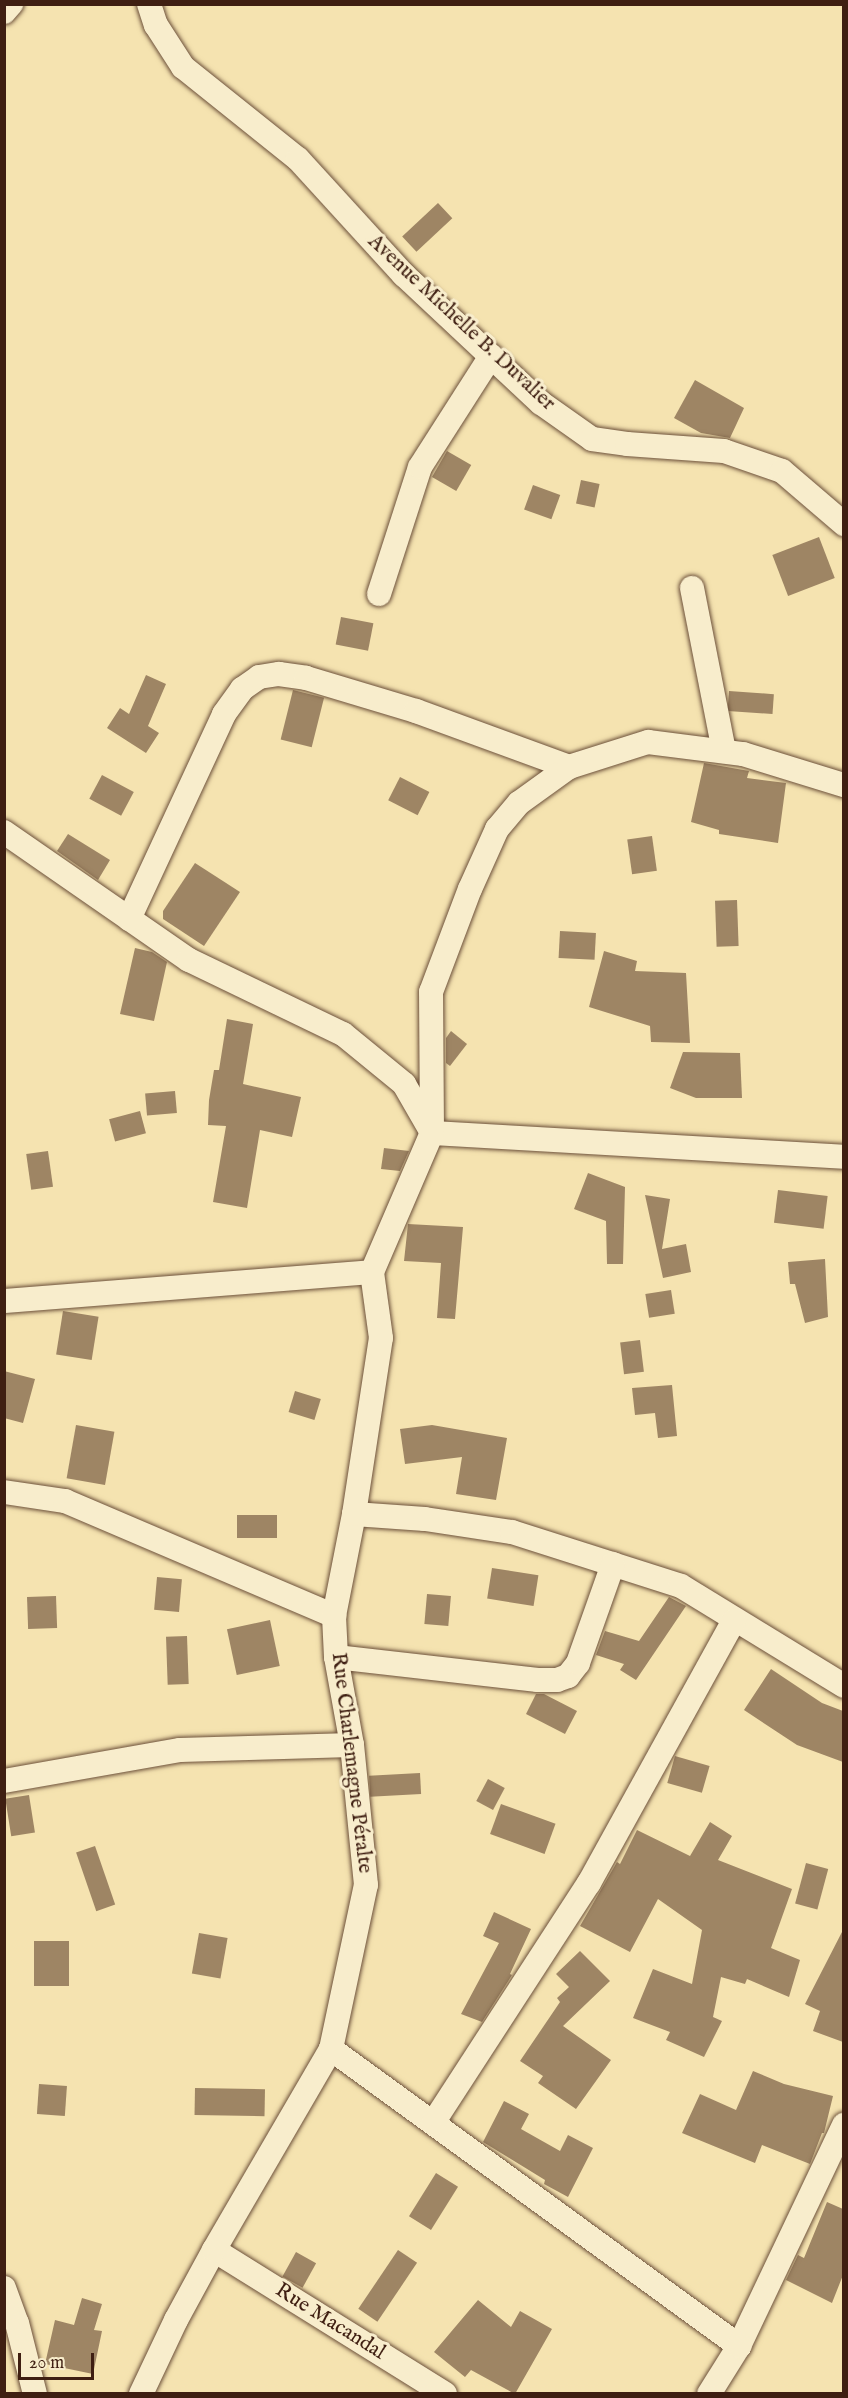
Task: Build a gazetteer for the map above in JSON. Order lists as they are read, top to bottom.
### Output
{
  "streets": {
    "street": ["Avenue Michelle B. Duvalier", "Rue Charlemagne Péralte", "Rue Macandal"]
  },
  "crossings": [
    ["Rue Charlemagne Péralte", "Rue Macandal"]
  ],
  "scale_bar": "20 m"
}
